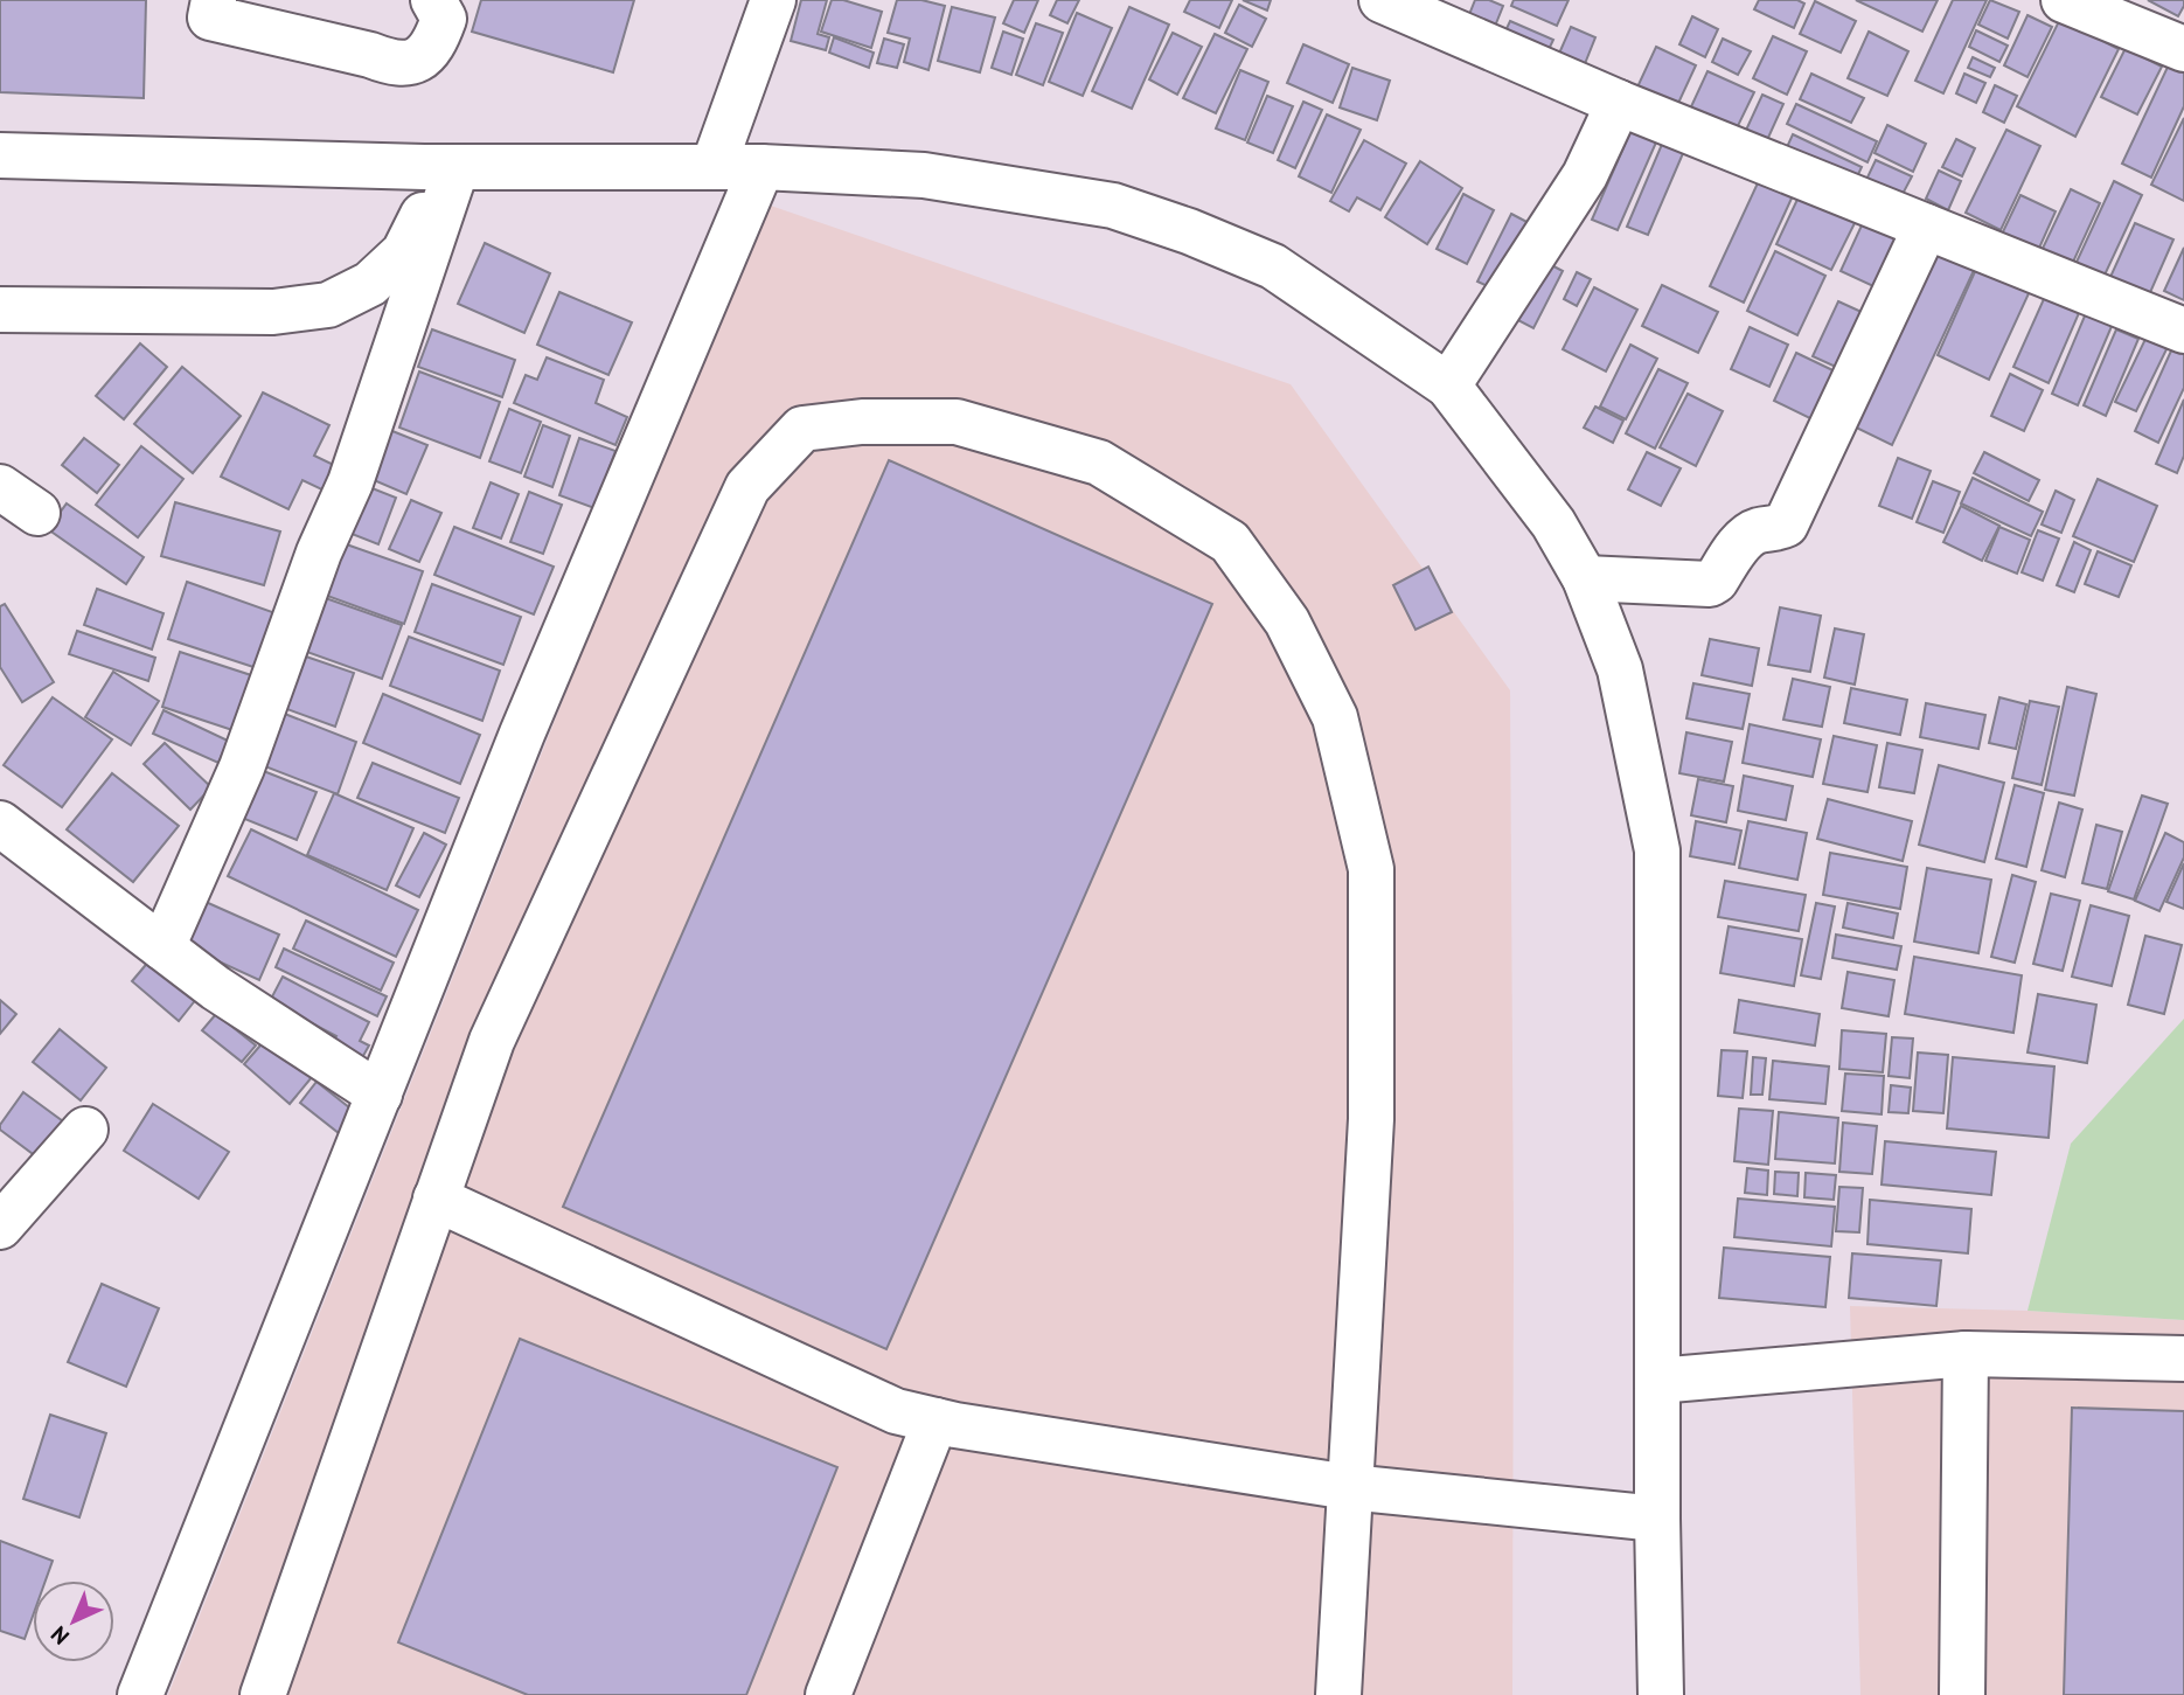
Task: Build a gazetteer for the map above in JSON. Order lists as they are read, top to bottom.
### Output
{
  "north": "bottom left"
}
